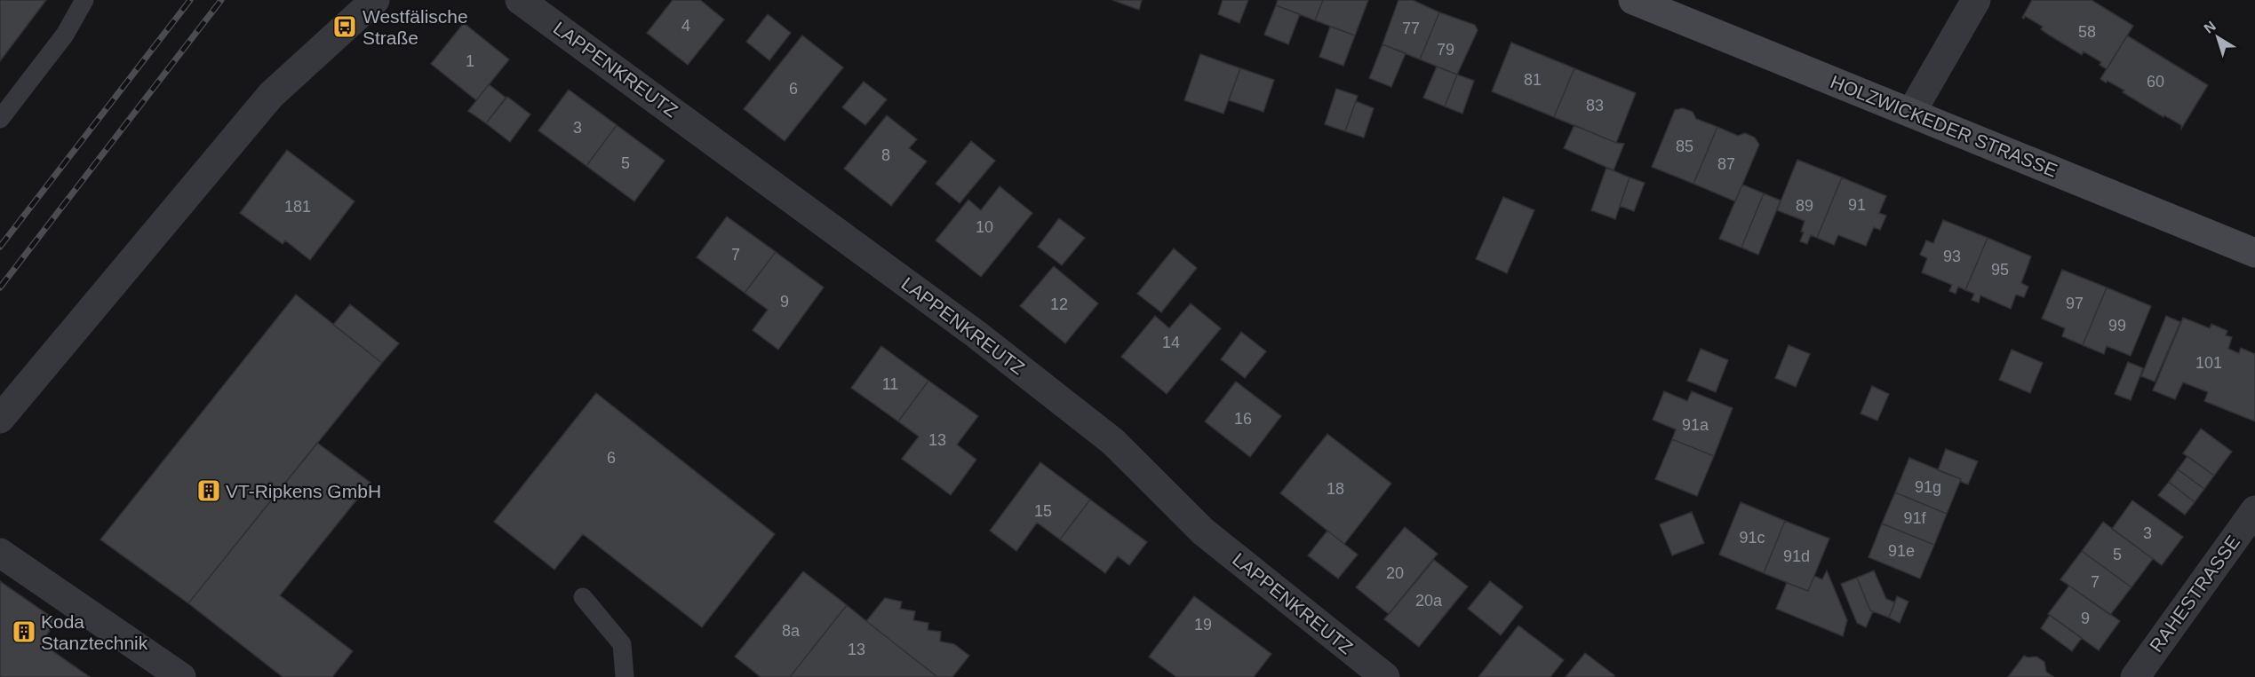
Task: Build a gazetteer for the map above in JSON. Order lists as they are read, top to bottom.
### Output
{
  "streets": {
    "main road": ["HOLZWICKEDER STRASSE"],
    "street": ["LAPPENKREUTZ", "RAHESTRASSE"]
  },
  "places": {
    "bus stop": ["Westfälische Straße"],
    "building": ["VT-Ripkens GmbH", "Koda Stanztechnik"]
  },
  "house_numbers": [
    "4",
    "77",
    "58",
    "79",
    "1",
    "81",
    "60",
    "6",
    "83",
    "3",
    "85",
    "8",
    "5",
    "87",
    "91",
    "89",
    "181",
    "10",
    "7",
    "93",
    "95",
    "9",
    "97",
    "12",
    "99",
    "14",
    "101",
    "11",
    "16",
    "91a",
    "13",
    "6",
    "91g",
    "18",
    "15",
    "91f",
    "3",
    "91c",
    "91e",
    "5",
    "91d",
    "20",
    "7",
    "20a",
    "9",
    "19",
    "8a",
    "13"
  ],
  "north": "top left"
}
